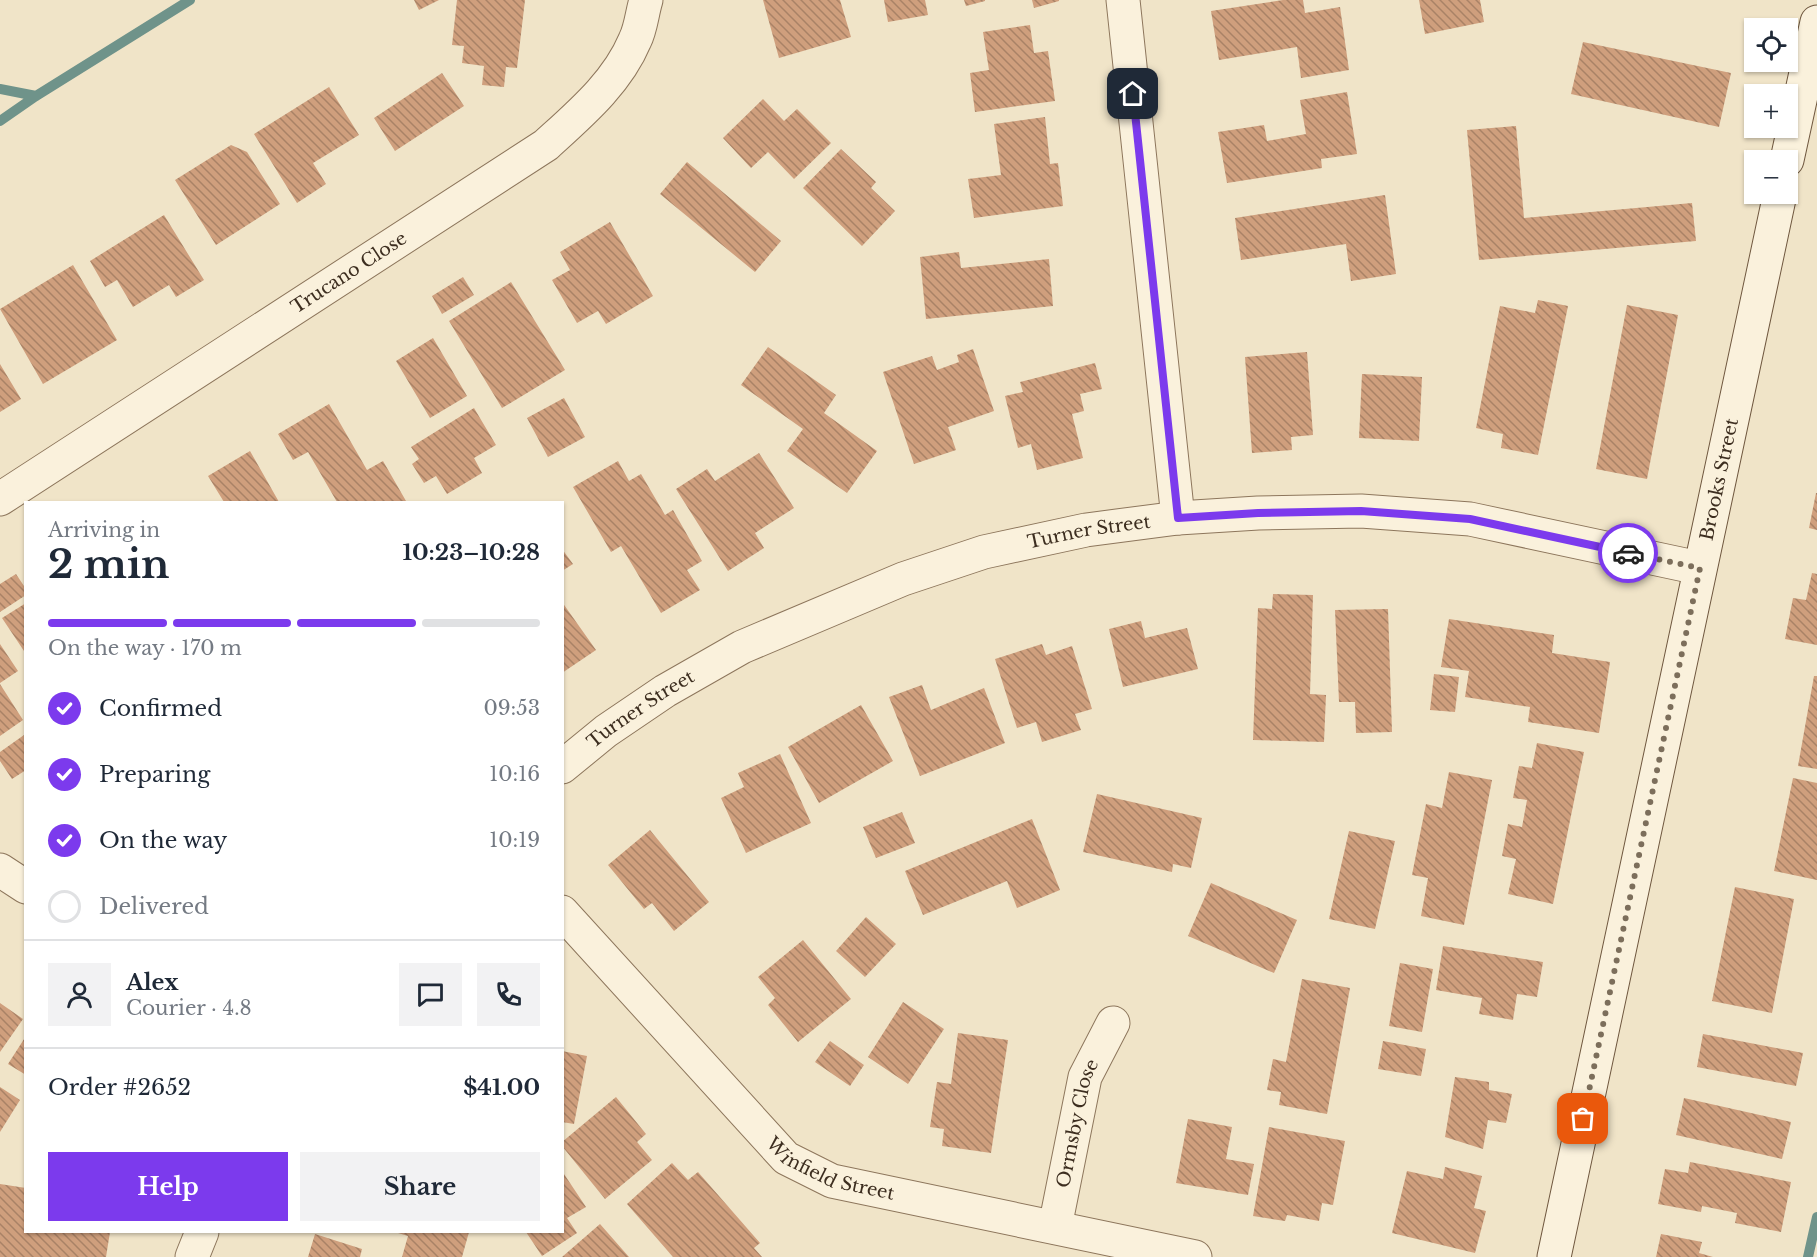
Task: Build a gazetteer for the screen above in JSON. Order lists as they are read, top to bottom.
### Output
{
  "streets": {
    "street": [
      "Trucano Close",
      "Brooks Street",
      "Turner Street",
      "Ormsby Close",
      "Winfield Street"
    ]
  },
  "crossings": [
    ["Brooks Street", "Turner Street"],
    ["Ormsby Close", "Winfield Street"]
  ],
  "page": {
    "map_buttons": ["+", "−"],
    "heading": ["2 min", "Arriving in", "10:23–10:28"],
    "panel": [
      "Alex",
      "Courier · 4.8",
      "Order #2652",
      "$41.00"
    ],
    "bar": "On the way · 170 m",
    "list": [
      ["Confirmed", "09:53"],
      ["Preparing", "10:16"],
      ["On the way", "10:19"],
      "Delivered"
    ],
    "buttons": ["Help", "Share"]
  }
}
